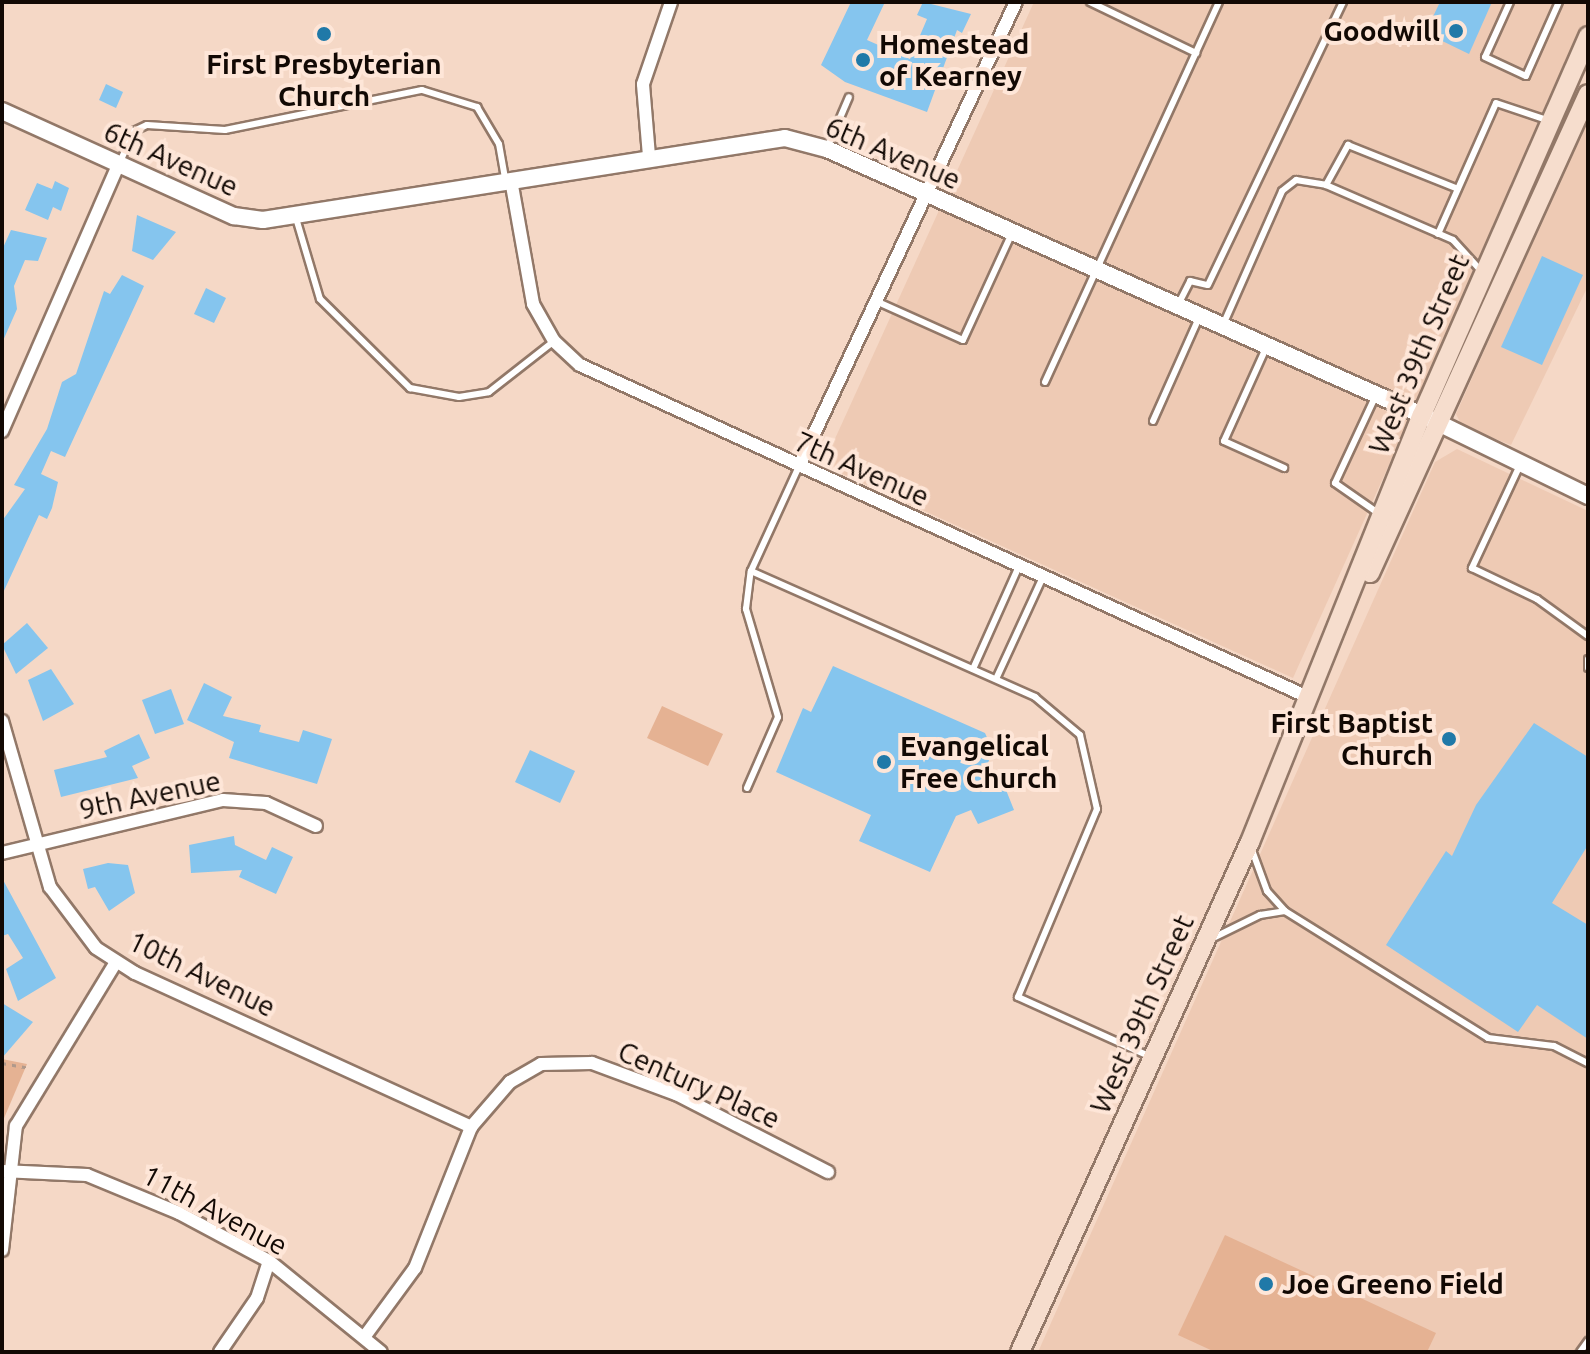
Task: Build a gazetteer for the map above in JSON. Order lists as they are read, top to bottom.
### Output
{
  "streets": {
    "main road": ["West 39th Street"],
    "street": [
      "6th Avenue",
      "7th Avenue",
      "9th Avenue",
      "10th Avenue",
      "Century Place",
      "11th Avenue"
    ]
  },
  "crossings": [
    ["6th Avenue", "West 39th Street"],
    ["6th Avenue", "7th Avenue"],
    ["West 39th Street", "7th Avenue"],
    ["9th Avenue", "10th Avenue"],
    ["10th Avenue", "Century Place"],
    ["Century Place", "11th Avenue"]
  ],
  "places": [
    "Goodwill",
    "First Presbyterian Church",
    "Homestead of Kearney",
    "First Baptist Church",
    "Evangelical Free Church",
    "Joe Greeno Field"
  ]
}
